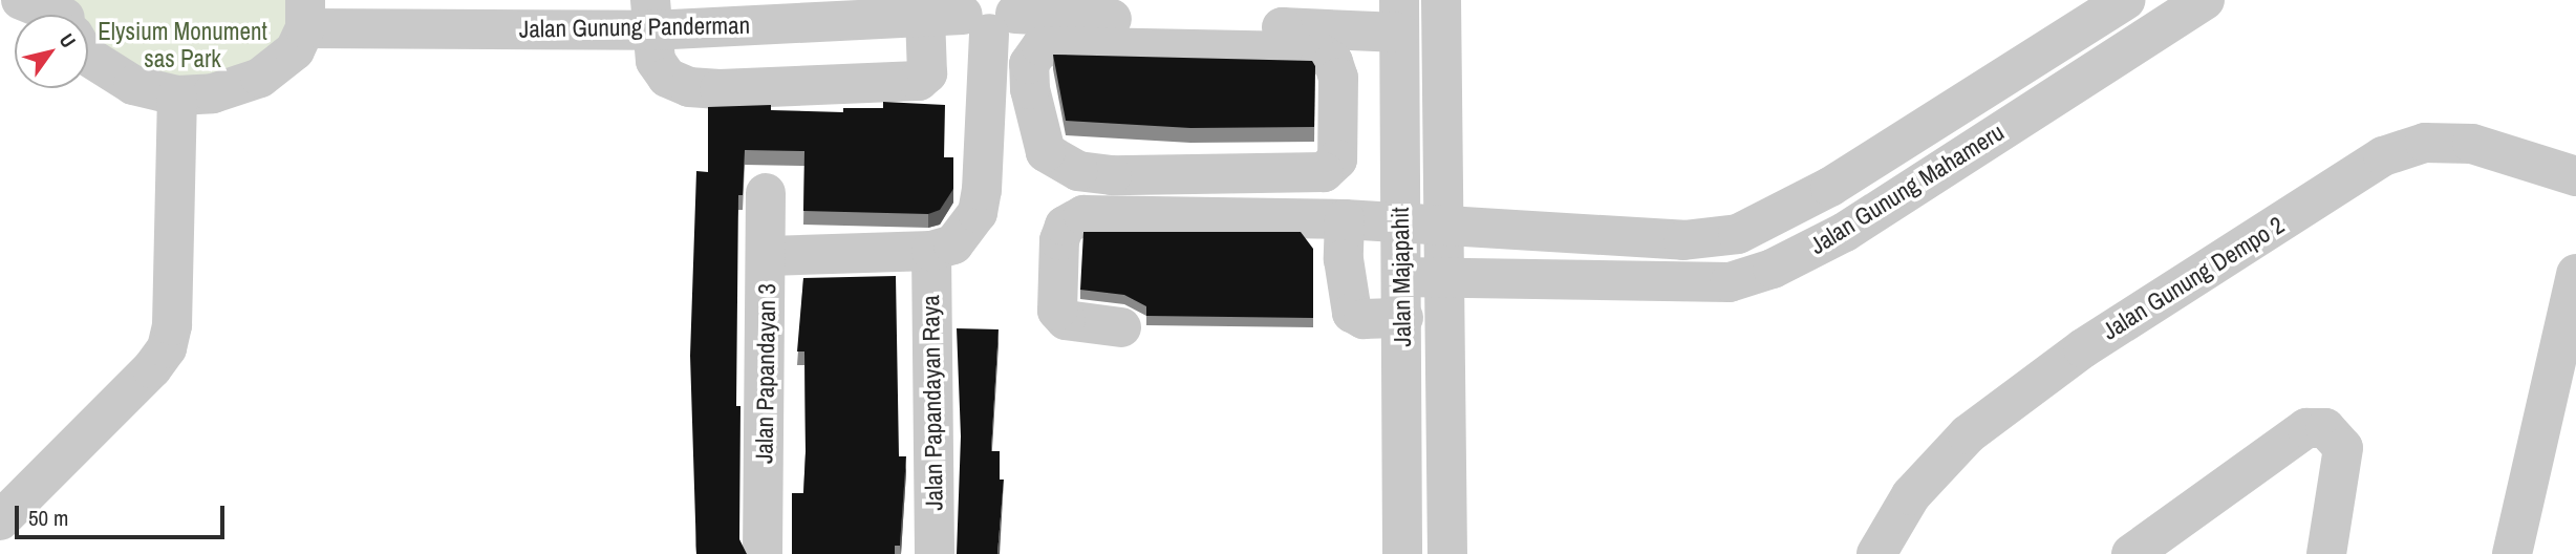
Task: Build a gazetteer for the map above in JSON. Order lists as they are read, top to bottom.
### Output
{
  "streets": {
    "street": [
      "Jalan Gunung Panderman",
      "Jalan Gunung Mahameru",
      "Jalan Majapahit",
      "Jalan Gunung Dempo 2",
      "Jalan Papandayan 3",
      "Jalan Papandayan Raya"
    ]
  },
  "crossings": [
    ["Jalan Gunung Panderman", "Jalan Majapahit"],
    ["Jalan Gunung Mahameru", "Jalan Majapahit"]
  ],
  "parks": ["Elysium Monument sas Park"],
  "scale_bar": "50 m",
  "north": "top right"
}
